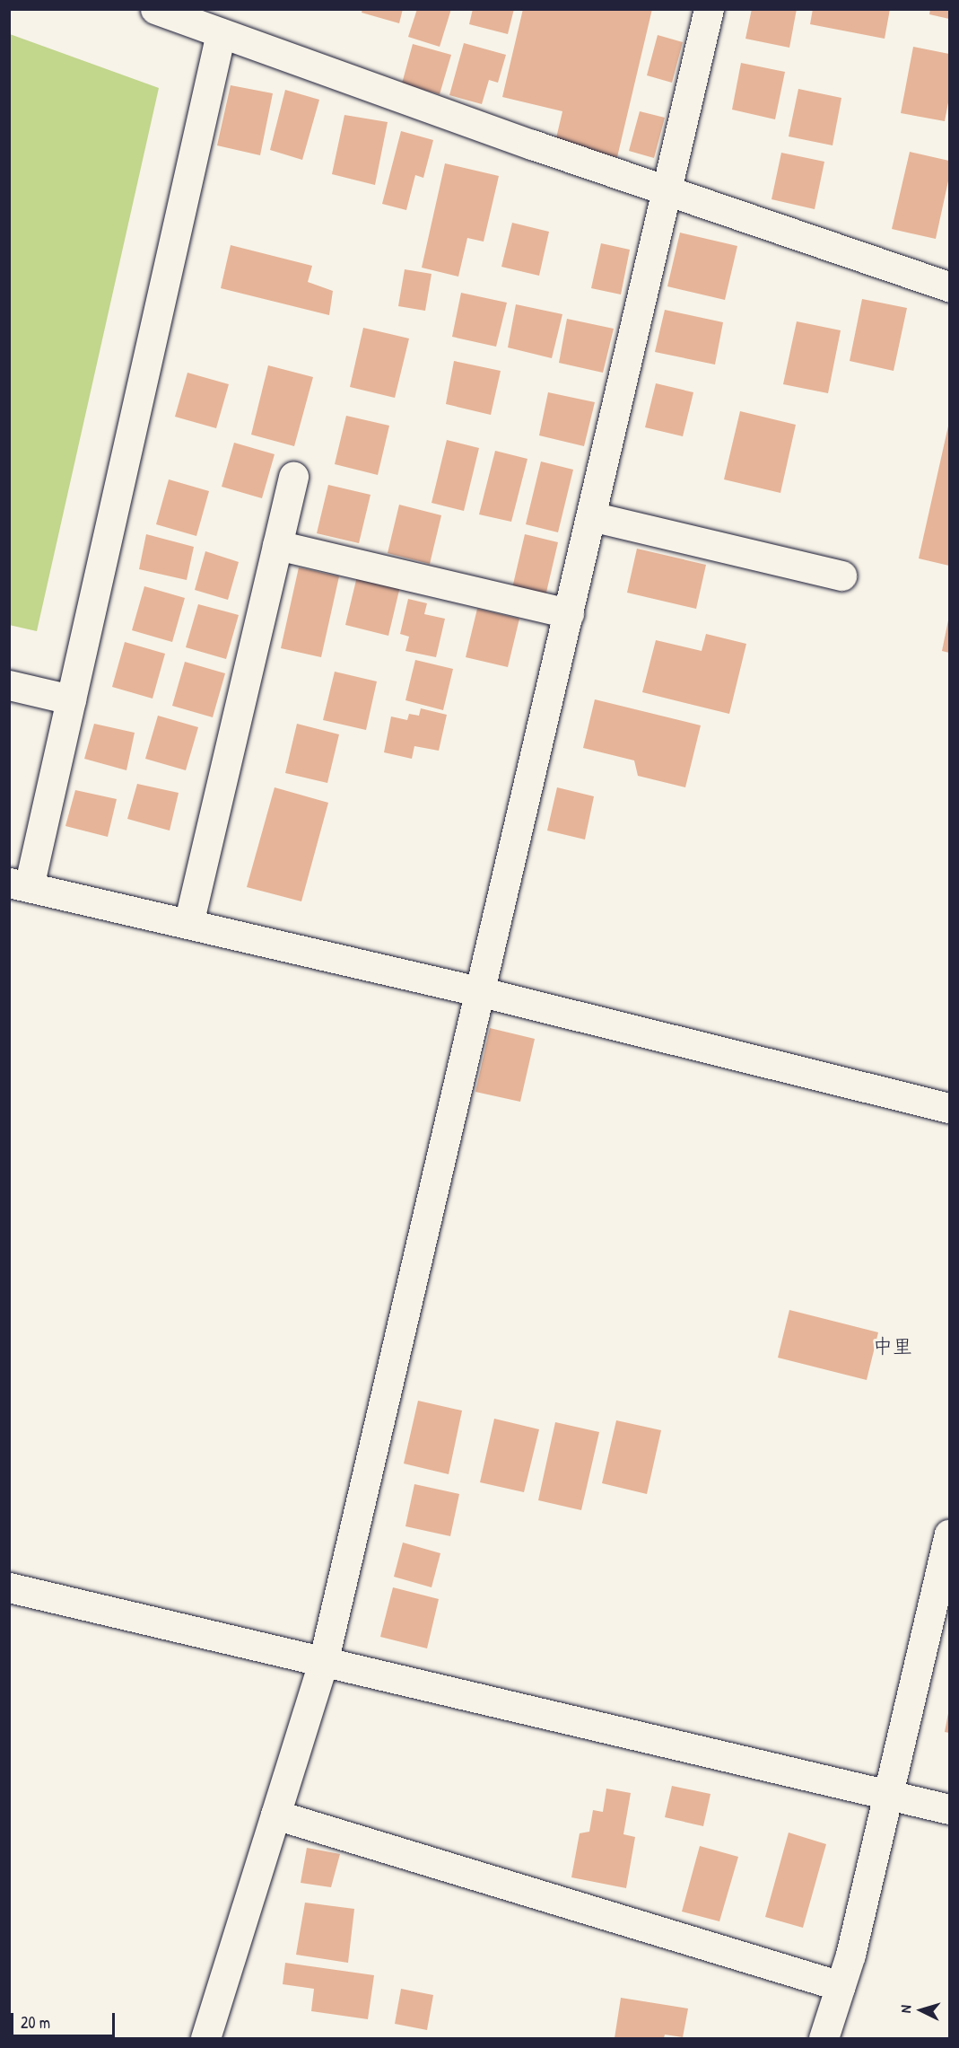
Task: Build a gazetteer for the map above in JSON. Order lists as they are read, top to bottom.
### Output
{
  "districts": ["中里"],
  "scale_bar": "20 m",
  "north": "left"
}
